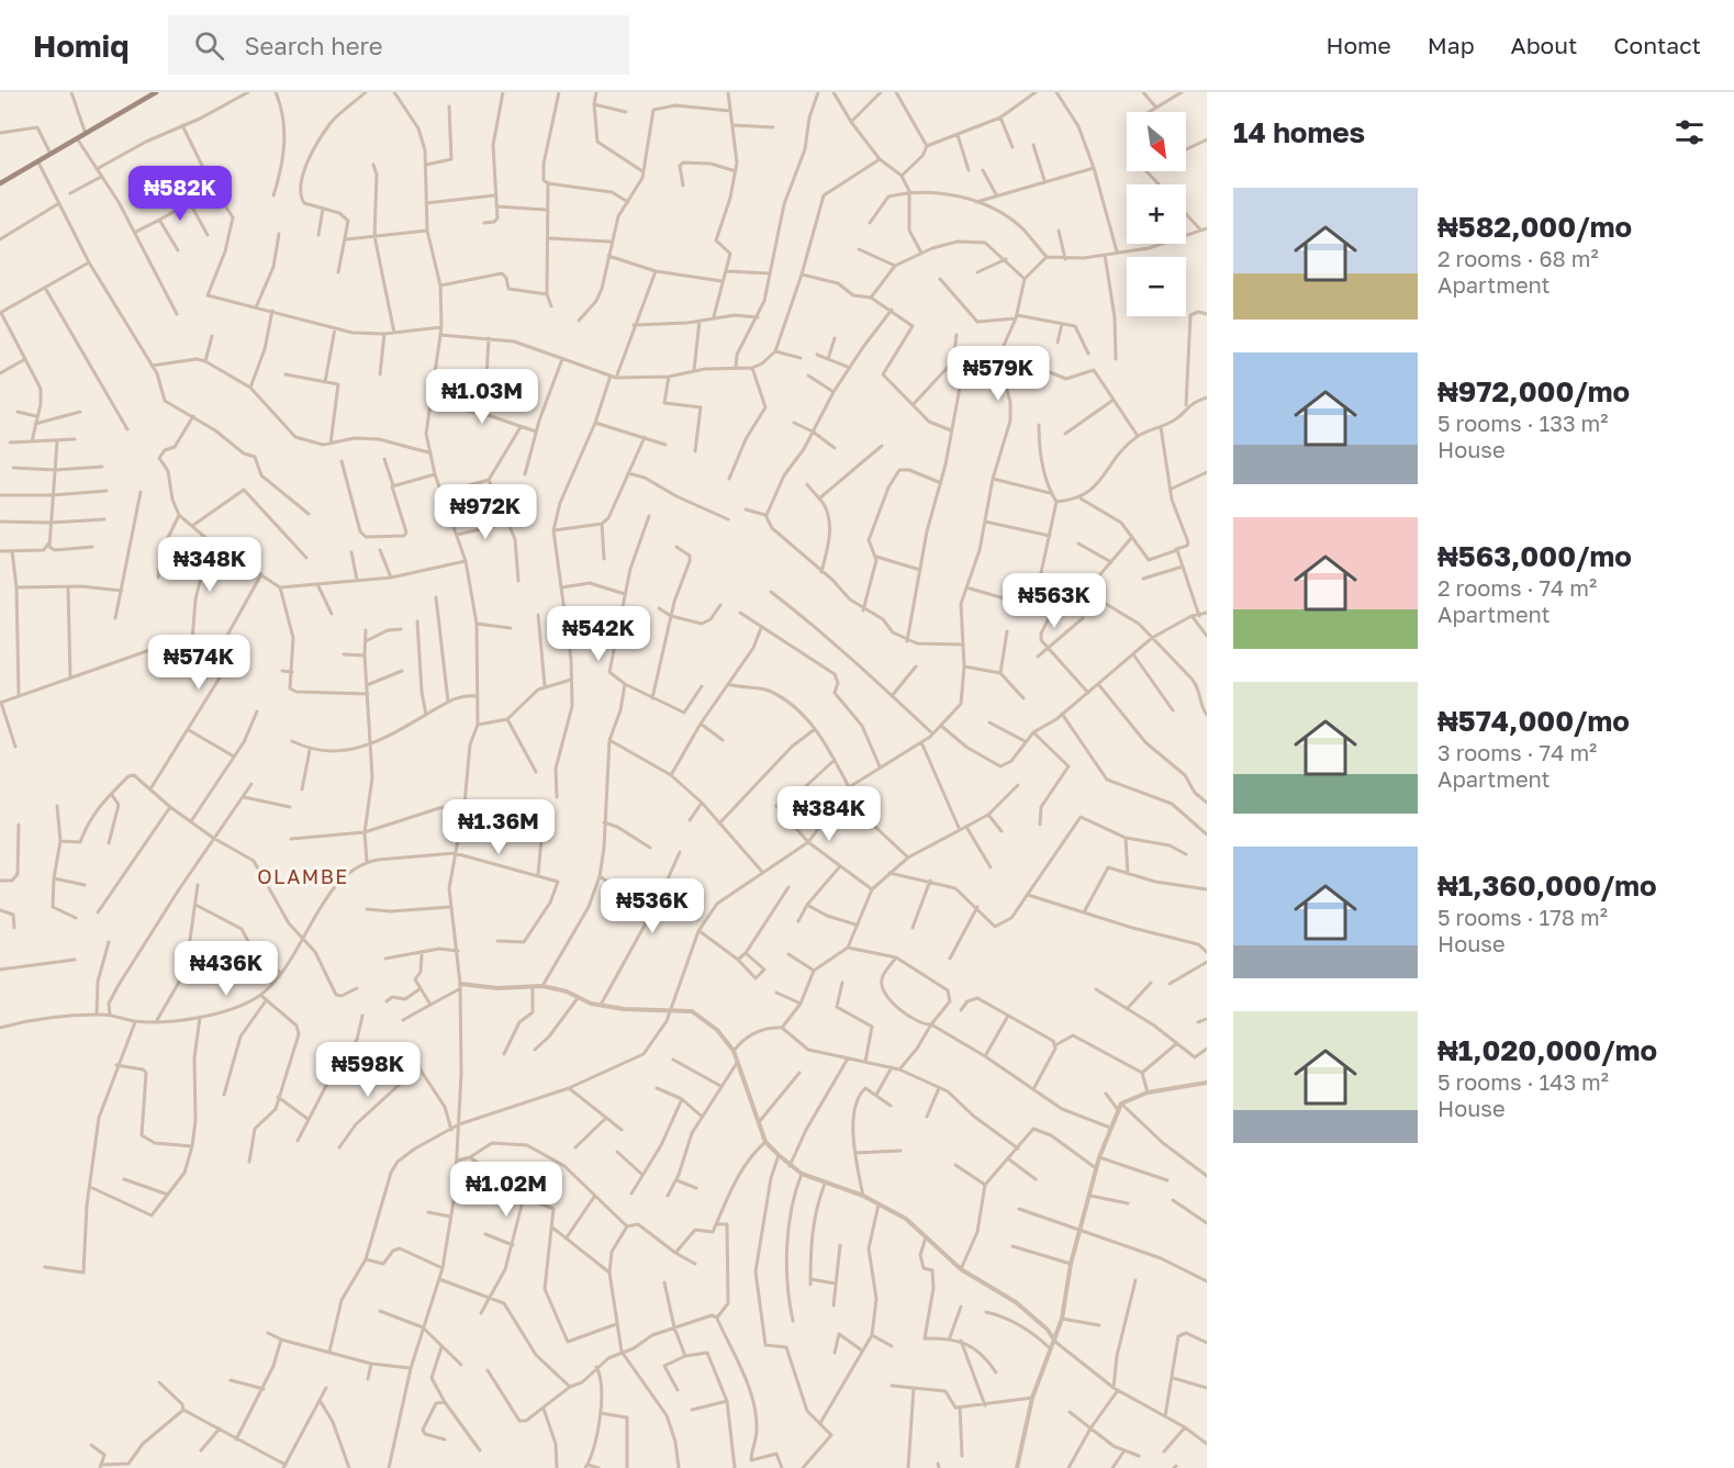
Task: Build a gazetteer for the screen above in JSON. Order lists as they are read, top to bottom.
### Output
{
  "districts": ["OLAMBE"],
  "north": "bottom right",
  "page": {
    "header": "Homiq",
    "search": "Search here",
    "nav": [
      "Home",
      "Map",
      "About",
      "Contact"
    ],
    "heading": "14 homes",
    "map_buttons": ["+", "−"],
    "price": [
      "₦582K",
      "₦579K",
      "₦1.03M",
      "₦972K",
      "₦348K",
      "₦563K",
      "₦542K",
      "₦574K",
      "₦384K",
      "₦1.36M",
      "₦536K",
      "₦436K",
      "₦598K",
      "₦1.02M"
    ],
    "list": [
      {
        "name": "₦582,000/mo",
        "note": "2 rooms · 68 m² · Apartment"
      },
      {
        "name": "₦972,000/mo",
        "note": "5 rooms · 133 m² · House"
      },
      {
        "name": "₦563,000/mo",
        "note": "2 rooms · 74 m² · Apartment"
      },
      {
        "name": "₦574,000/mo",
        "note": "3 rooms · 74 m² · Apartment"
      },
      {
        "name": "₦1,360,000/mo",
        "note": "5 rooms · 178 m² · House"
      },
      {
        "name": "₦1,020,000/mo",
        "note": "5 rooms · 143 m² · House"
      }
    ]
  }
}
